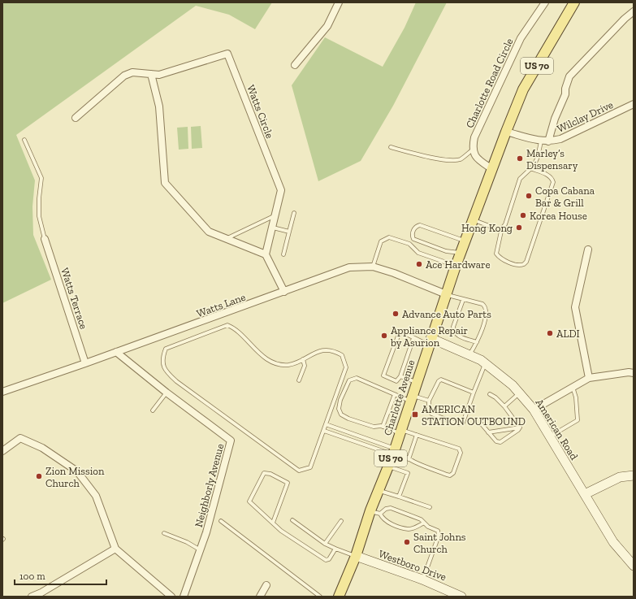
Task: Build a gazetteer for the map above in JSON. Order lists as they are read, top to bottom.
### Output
{
  "streets": {
    "main road": ["US 70", "Charlotte Avenue"],
    "street": [
      "Charlotte Road Circle",
      "Watts Circle",
      "Wilclay Drive",
      "Watts Terrace",
      "Watts Lane",
      "American Road",
      "Neighborly Avenue",
      "Westboro Drive"
    ]
  },
  "crossings": [
    ["US 70", "Wilclay Drive"],
    ["US 70", "Charlotte Avenue"],
    ["Wilclay Drive", "Charlotte Avenue"],
    ["Watts Terrace", "Watts Lane"],
    ["Watts Lane", "Charlotte Avenue"],
    ["Watts Lane", "Neighborly Avenue"],
    ["Charlotte Avenue", "American Road"],
    ["Charlotte Avenue", "Westboro Drive"]
  ],
  "places": {
    "other": [
      "Marley’s Dispensary",
      "Copa Cabana Bar & Grill",
      "Korea House",
      "Hong Kong",
      "Ace Hardware",
      "Advance Auto Parts",
      "ALDI",
      "Appliance Repair by Asurion",
      "Zion Mission Church",
      "Saint Johns Church"
    ],
    "transit": ["AMERICAN STATION OUTBOUND"]
  },
  "scale_bar": "100 m"
}
